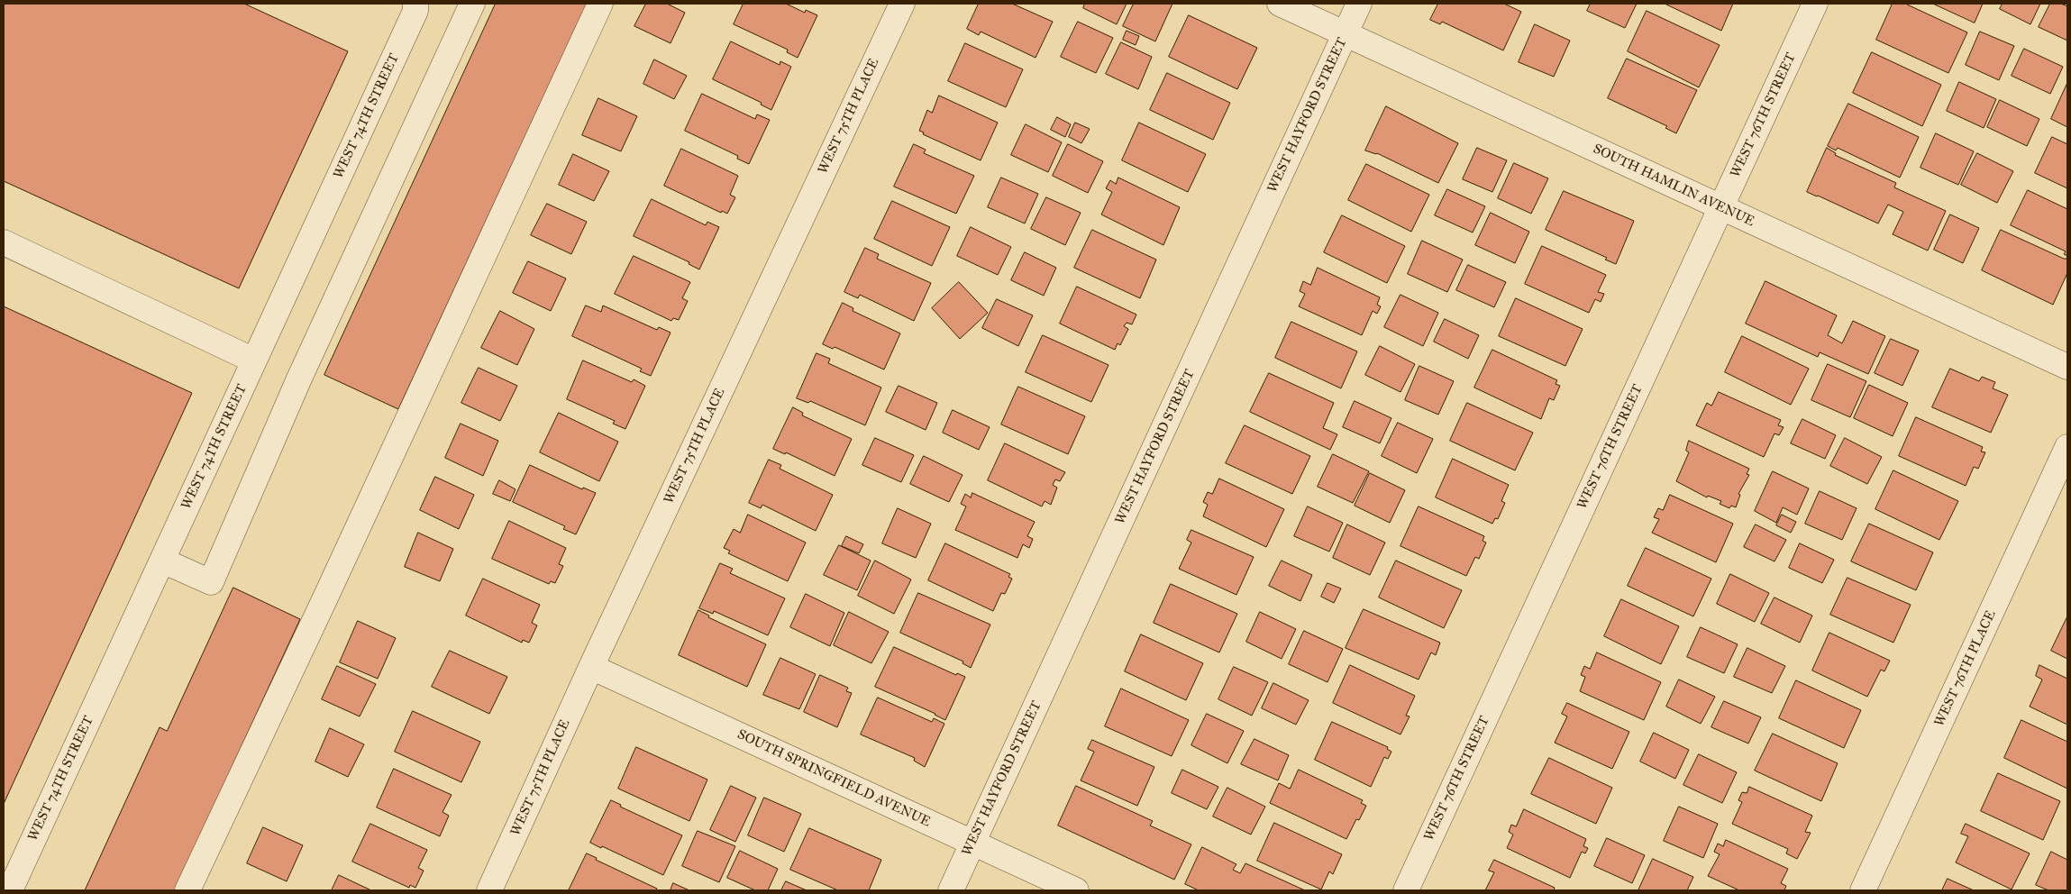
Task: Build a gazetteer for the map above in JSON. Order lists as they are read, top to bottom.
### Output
{
  "streets": {
    "street": [
      "WEST HAYFORD STREET",
      "WEST 76TH STREET",
      "WEST 74TH STREET",
      "WEST 75TH PLACE",
      "SOUTH HAMLIN AVENUE",
      "WEST 76TH PLACE",
      "SOUTH SPRINGFIELD AVENUE"
    ]
  },
  "crossings": [
    ["WEST HAYFORD STREET", "SOUTH HAMLIN AVENUE"],
    ["WEST HAYFORD STREET", "SOUTH SPRINGFIELD AVENUE"],
    ["WEST 76TH STREET", "SOUTH HAMLIN AVENUE"],
    ["WEST 75TH PLACE", "SOUTH SPRINGFIELD AVENUE"]
  ]
}
